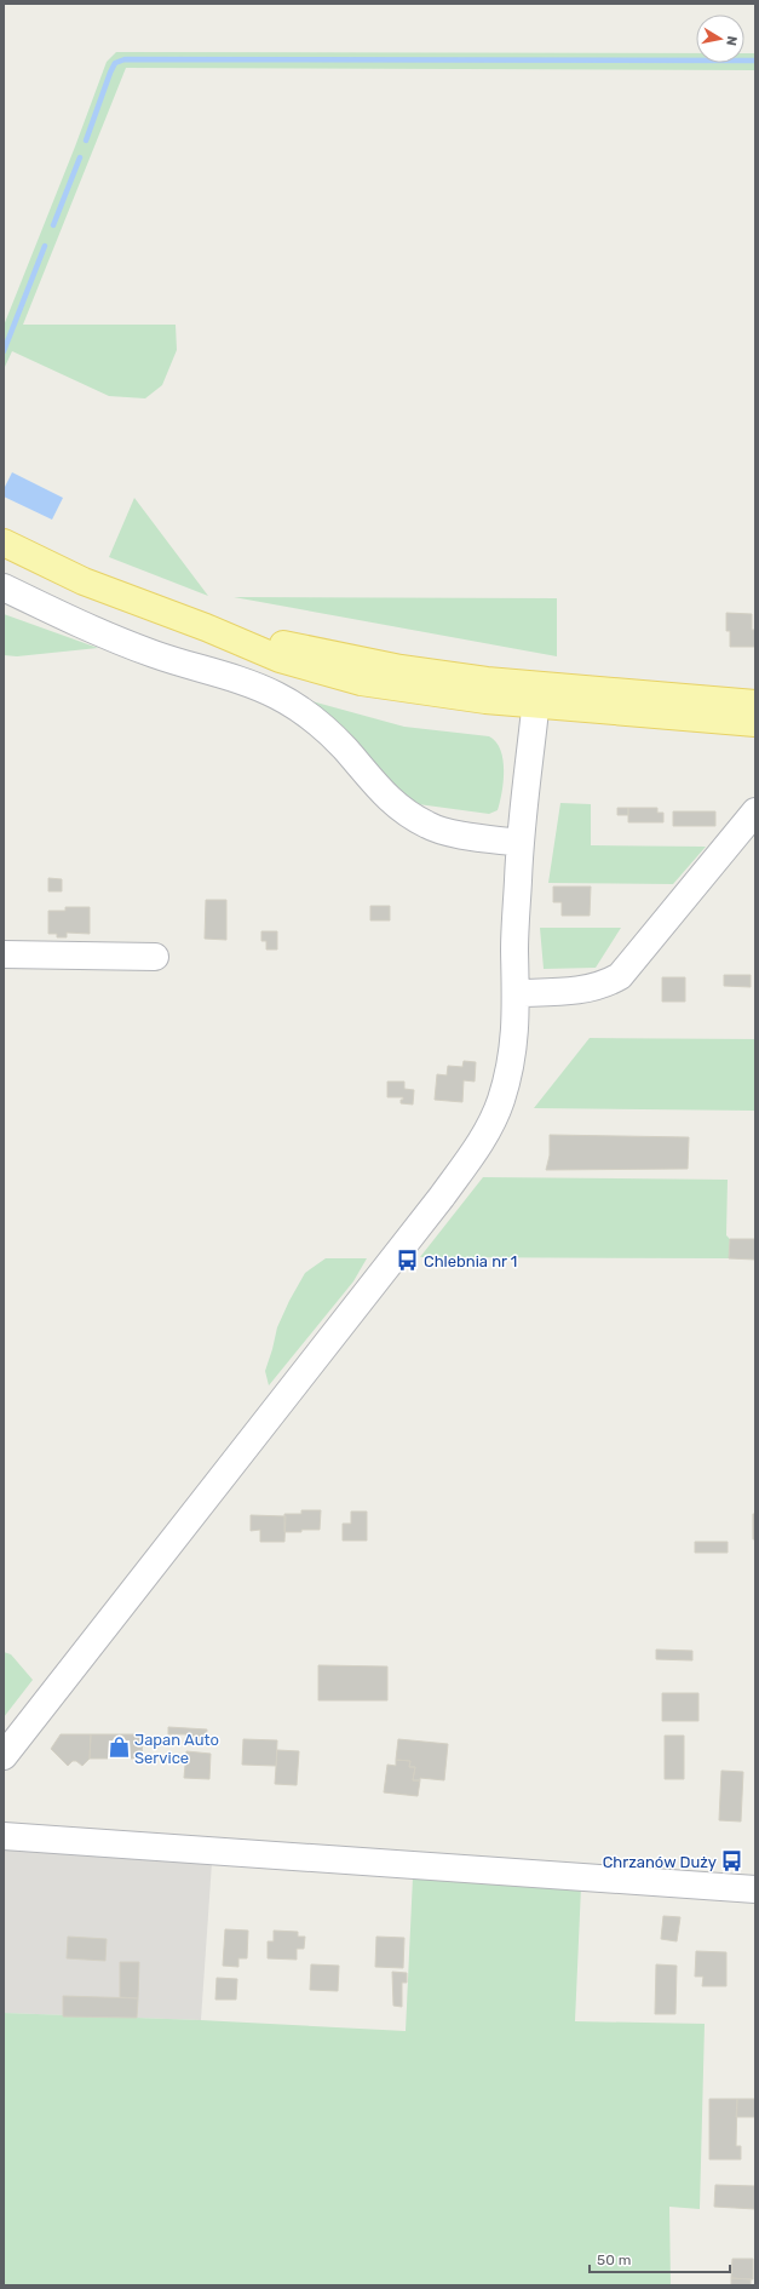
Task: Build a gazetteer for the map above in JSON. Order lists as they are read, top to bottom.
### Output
{
  "places": {
    "bus stop": ["Chlebnia nr 1", "Chrzanów Duży"],
    "shop": ["Japan Auto Service"]
  },
  "scale_bar": "50 m",
  "north": "right"
}
